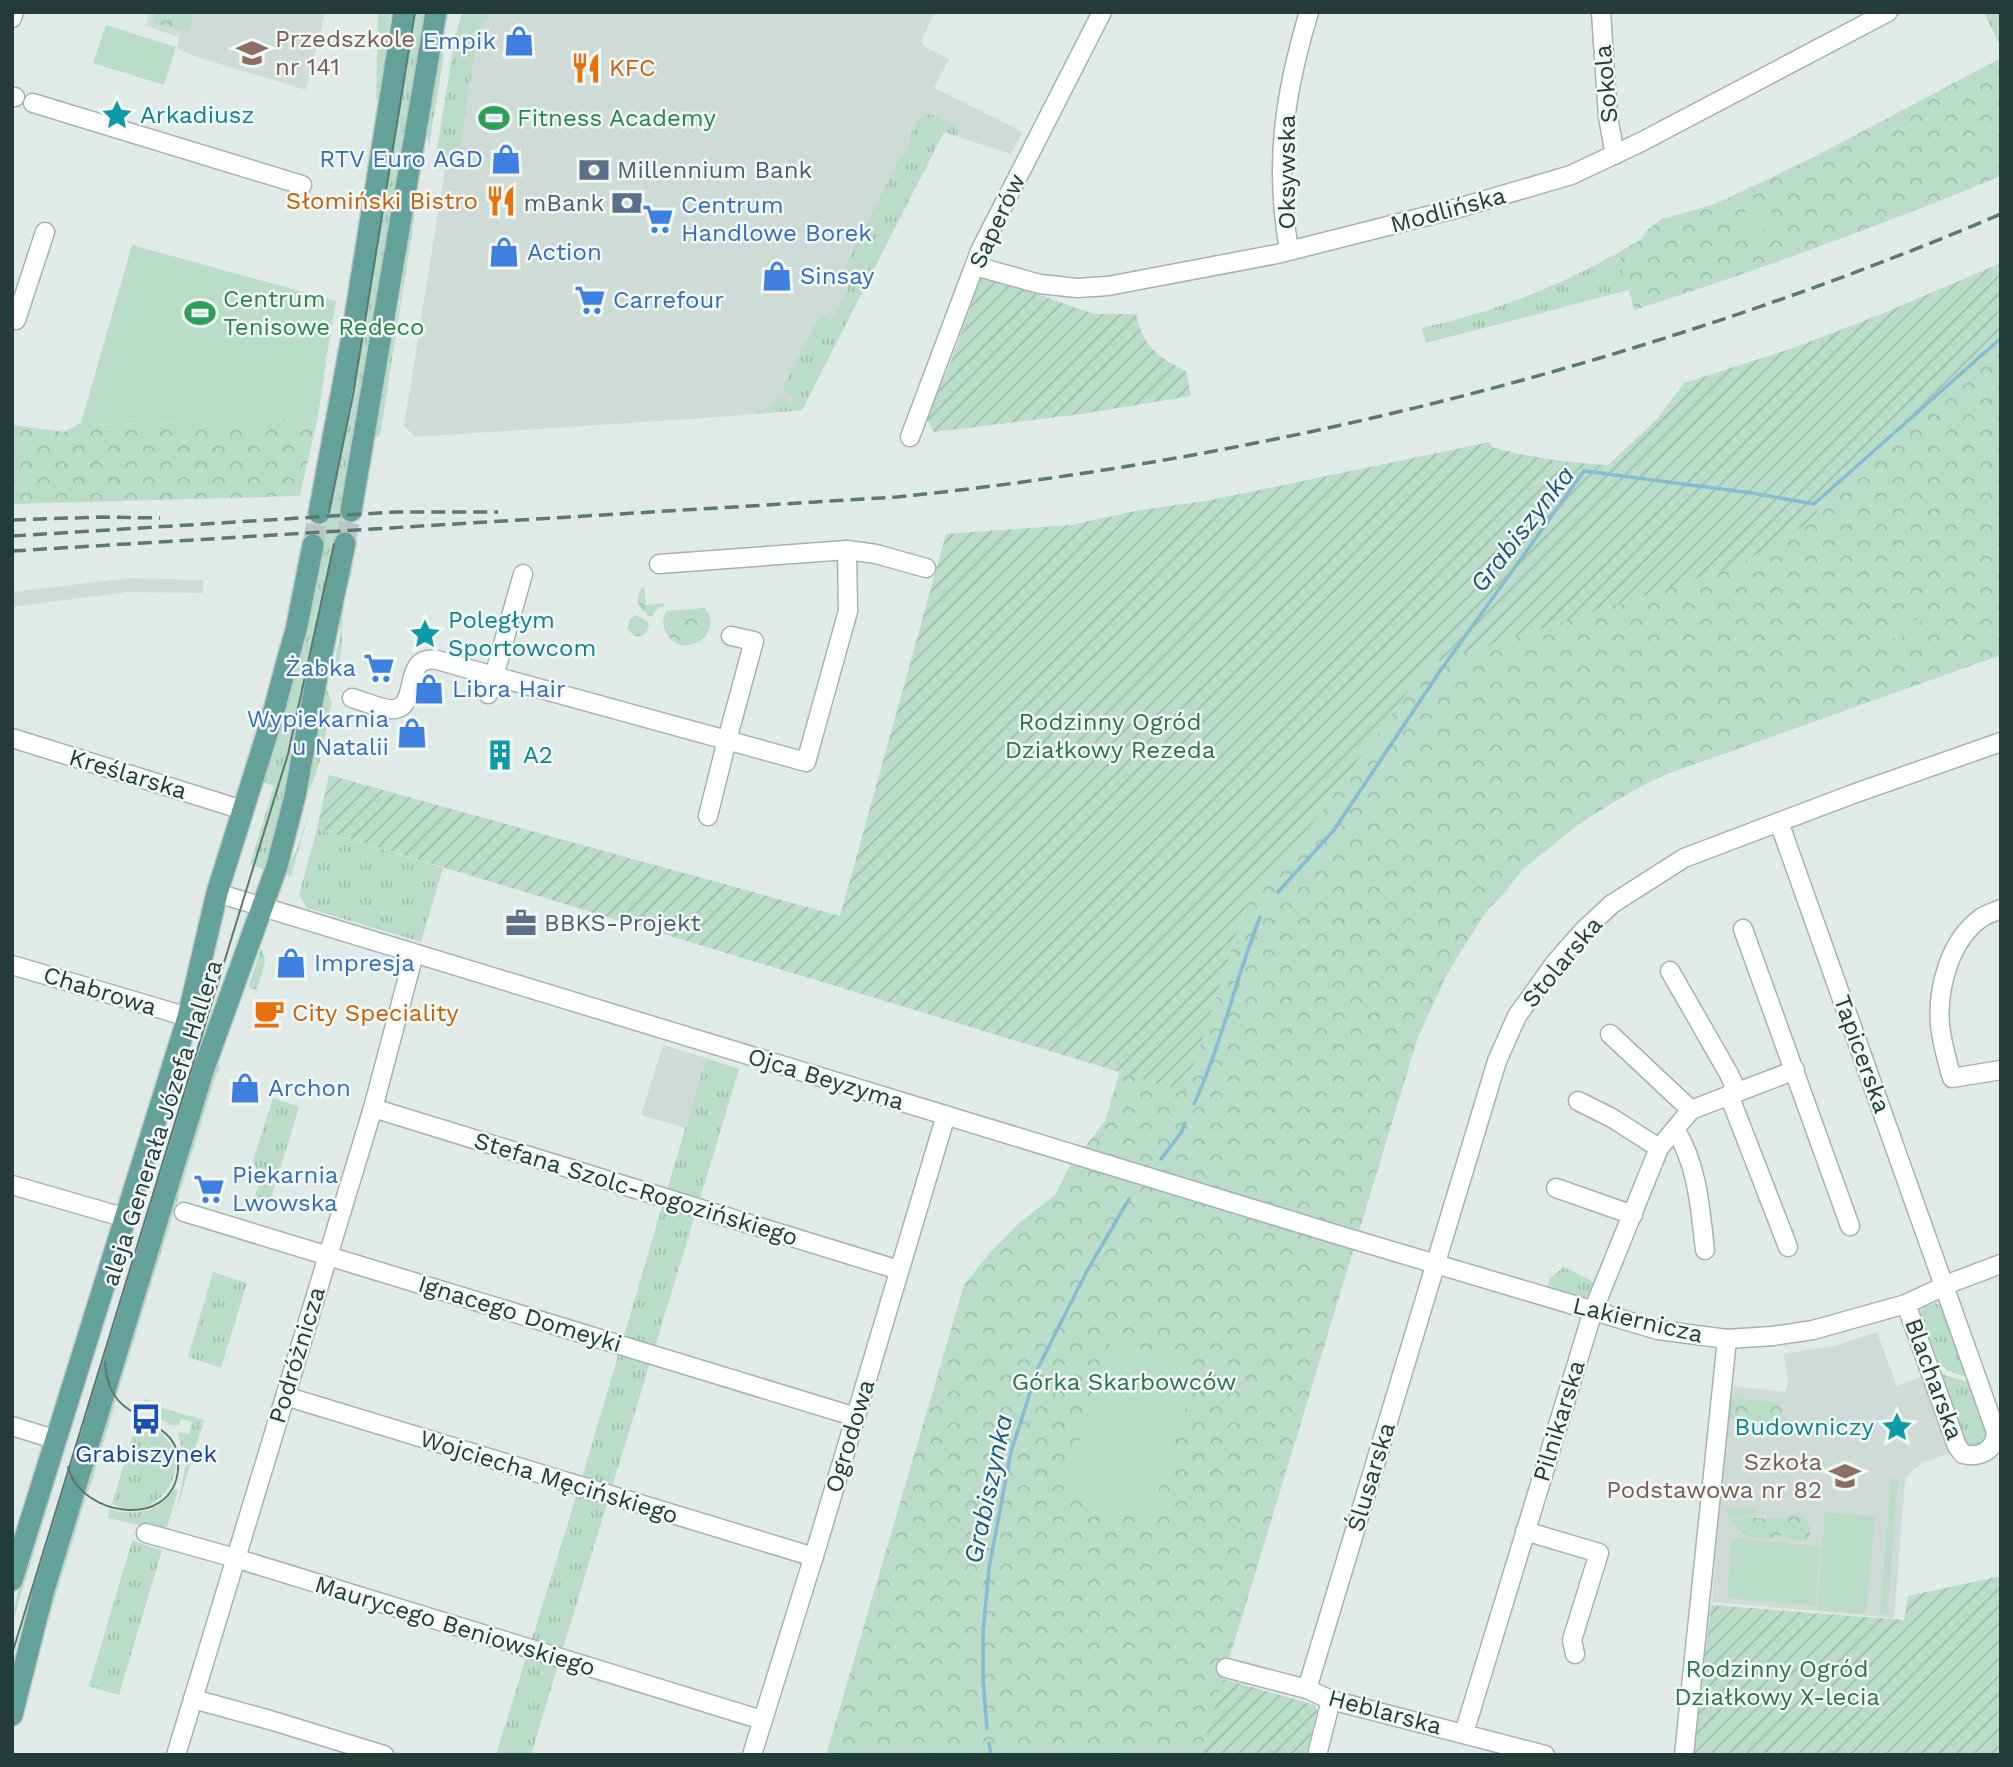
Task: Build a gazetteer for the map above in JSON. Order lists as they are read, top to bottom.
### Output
{
  "streets": {
    "main road": ["aleja Generała Józefa Hallera"],
    "street": [
      "Sokola",
      "Oksywska",
      "Modlińska",
      "Saperów",
      "Kreślarska",
      "Stolarska",
      "Chabrowa",
      "Tapicerska",
      "Ojca Beyzyma",
      "Stefana Szolc-Rogozińskiego",
      "Ignacego Domeyki",
      "Lakiernicza",
      "Podróżnicza",
      "Blacharska",
      "Pilnikarska",
      "Ogrodowa",
      "Wojciecha Męcińskiego",
      "Ślusarska",
      "Maurycego Beniowskiego",
      "Heblarska"
    ]
  },
  "crossings": [
    ["Sokola", "Modlińska"],
    ["Oksywska", "Modlińska"],
    ["Modlińska", "Saperów"],
    ["Kreślarska", "aleja Generała Józefa Hallera"],
    ["Stolarska", "Tapicerska"],
    ["Stolarska", "Ojca Beyzyma"],
    ["Stolarska", "Lakiernicza"],
    ["Stolarska", "Ślusarska"],
    ["Chabrowa", "aleja Generała Józefa Hallera"],
    ["Tapicerska", "Lakiernicza"],
    ["Tapicerska", "Blacharska"],
    ["Ojca Beyzyma", "aleja Generała Józefa Hallera"],
    ["Ojca Beyzyma", "Lakiernicza"],
    ["Ojca Beyzyma", "Podróżnicza"],
    ["Ojca Beyzyma", "Ogrodowa"],
    ["Ojca Beyzyma", "Ślusarska"],
    ["Stefana Szolc-Rogozińskiego", "Podróżnicza"],
    ["Stefana Szolc-Rogozińskiego", "Ogrodowa"],
    ["Ignacego Domeyki", "Podróżnicza"],
    ["Ignacego Domeyki", "Ogrodowa"],
    ["Lakiernicza", "Blacharska"],
    ["Lakiernicza", "Pilnikarska"],
    ["Lakiernicza", "Ślusarska"],
    ["Podróżnicza", "Wojciecha Męcińskiego"],
    ["Podróżnicza", "Maurycego Beniowskiego"],
    ["Pilnikarska", "Heblarska"],
    ["Ogrodowa", "Wojciecha Męcińskiego"],
    ["Ogrodowa", "Maurycego Beniowskiego"],
    ["Ślusarska", "Heblarska"]
  ],
  "water": ["Grabiszynka"],
  "parks": ["Rodzinny Ogród Działkowy Rezeda", "Górka Skarbowców", "Rodzinny Ogród Działkowy X-lecia"],
  "places": {
    "shop": [
      "Empik",
      "RTV Euro AGD",
      "Action",
      "Sinsay",
      "Libra Hair",
      "Wypiekarnia u Natalii",
      "Impresja",
      "Archon"
    ],
    "school or university": ["Przedszkole nr 141", "Szkoła Podstawowa nr 82"],
    "restaurant": ["KFC", "Słomiński Bistro"],
    "place": ["Arkadiusz", "Poległym Sportowcom", "Budowniczy"],
    "sports": ["Fitness Academy", "Centrum Tenisowe Redeco"],
    "bank": ["Millennium Bank", "mBank"],
    "supermarket": [
      "Centrum Handlowe Borek",
      "Carrefour",
      "Żabka",
      "Piekarnia Lwowska"
    ],
    "building": ["A2"],
    "office": ["BBKS-Projekt"],
    "cafe": ["City Speciality"],
    "bus stop": ["Grabiszynek"]
  }
}
